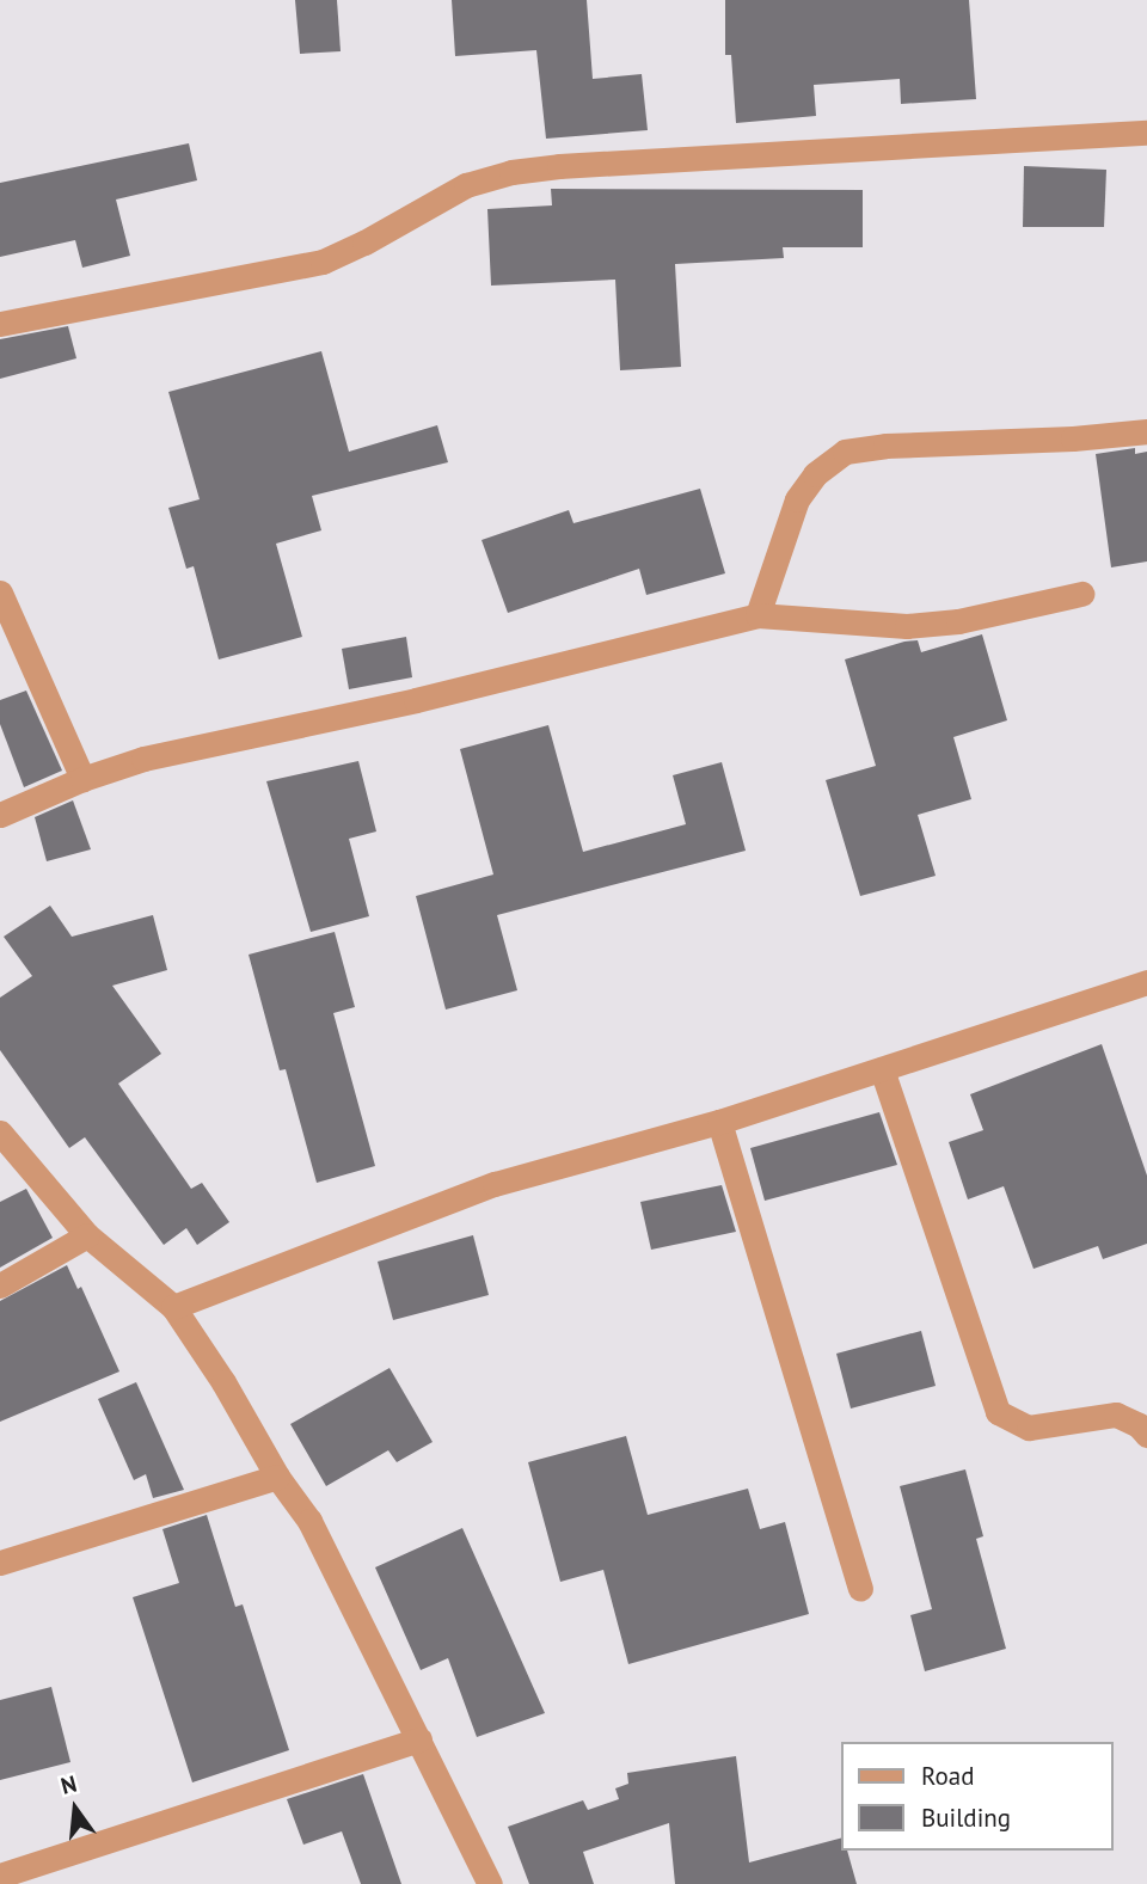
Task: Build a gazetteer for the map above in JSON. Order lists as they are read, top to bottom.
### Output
{
  "legend": ["Road", "Building"],
  "north": "top"
}
